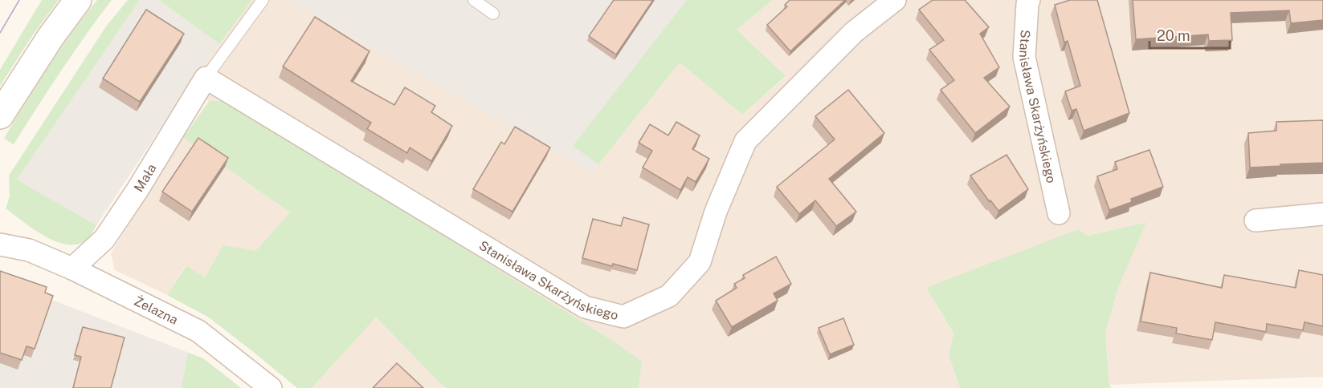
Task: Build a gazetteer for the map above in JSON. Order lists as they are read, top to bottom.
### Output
{
  "streets": {
    "street": ["Stanisława Skarżyńskiego", "Mała", "Żelazna"]
  },
  "crossings": [
    ["Stanisława Skarżyńskiego", "Mała"],
    ["Mała", "Żelazna"]
  ],
  "scale_bar": "20 m"
}
